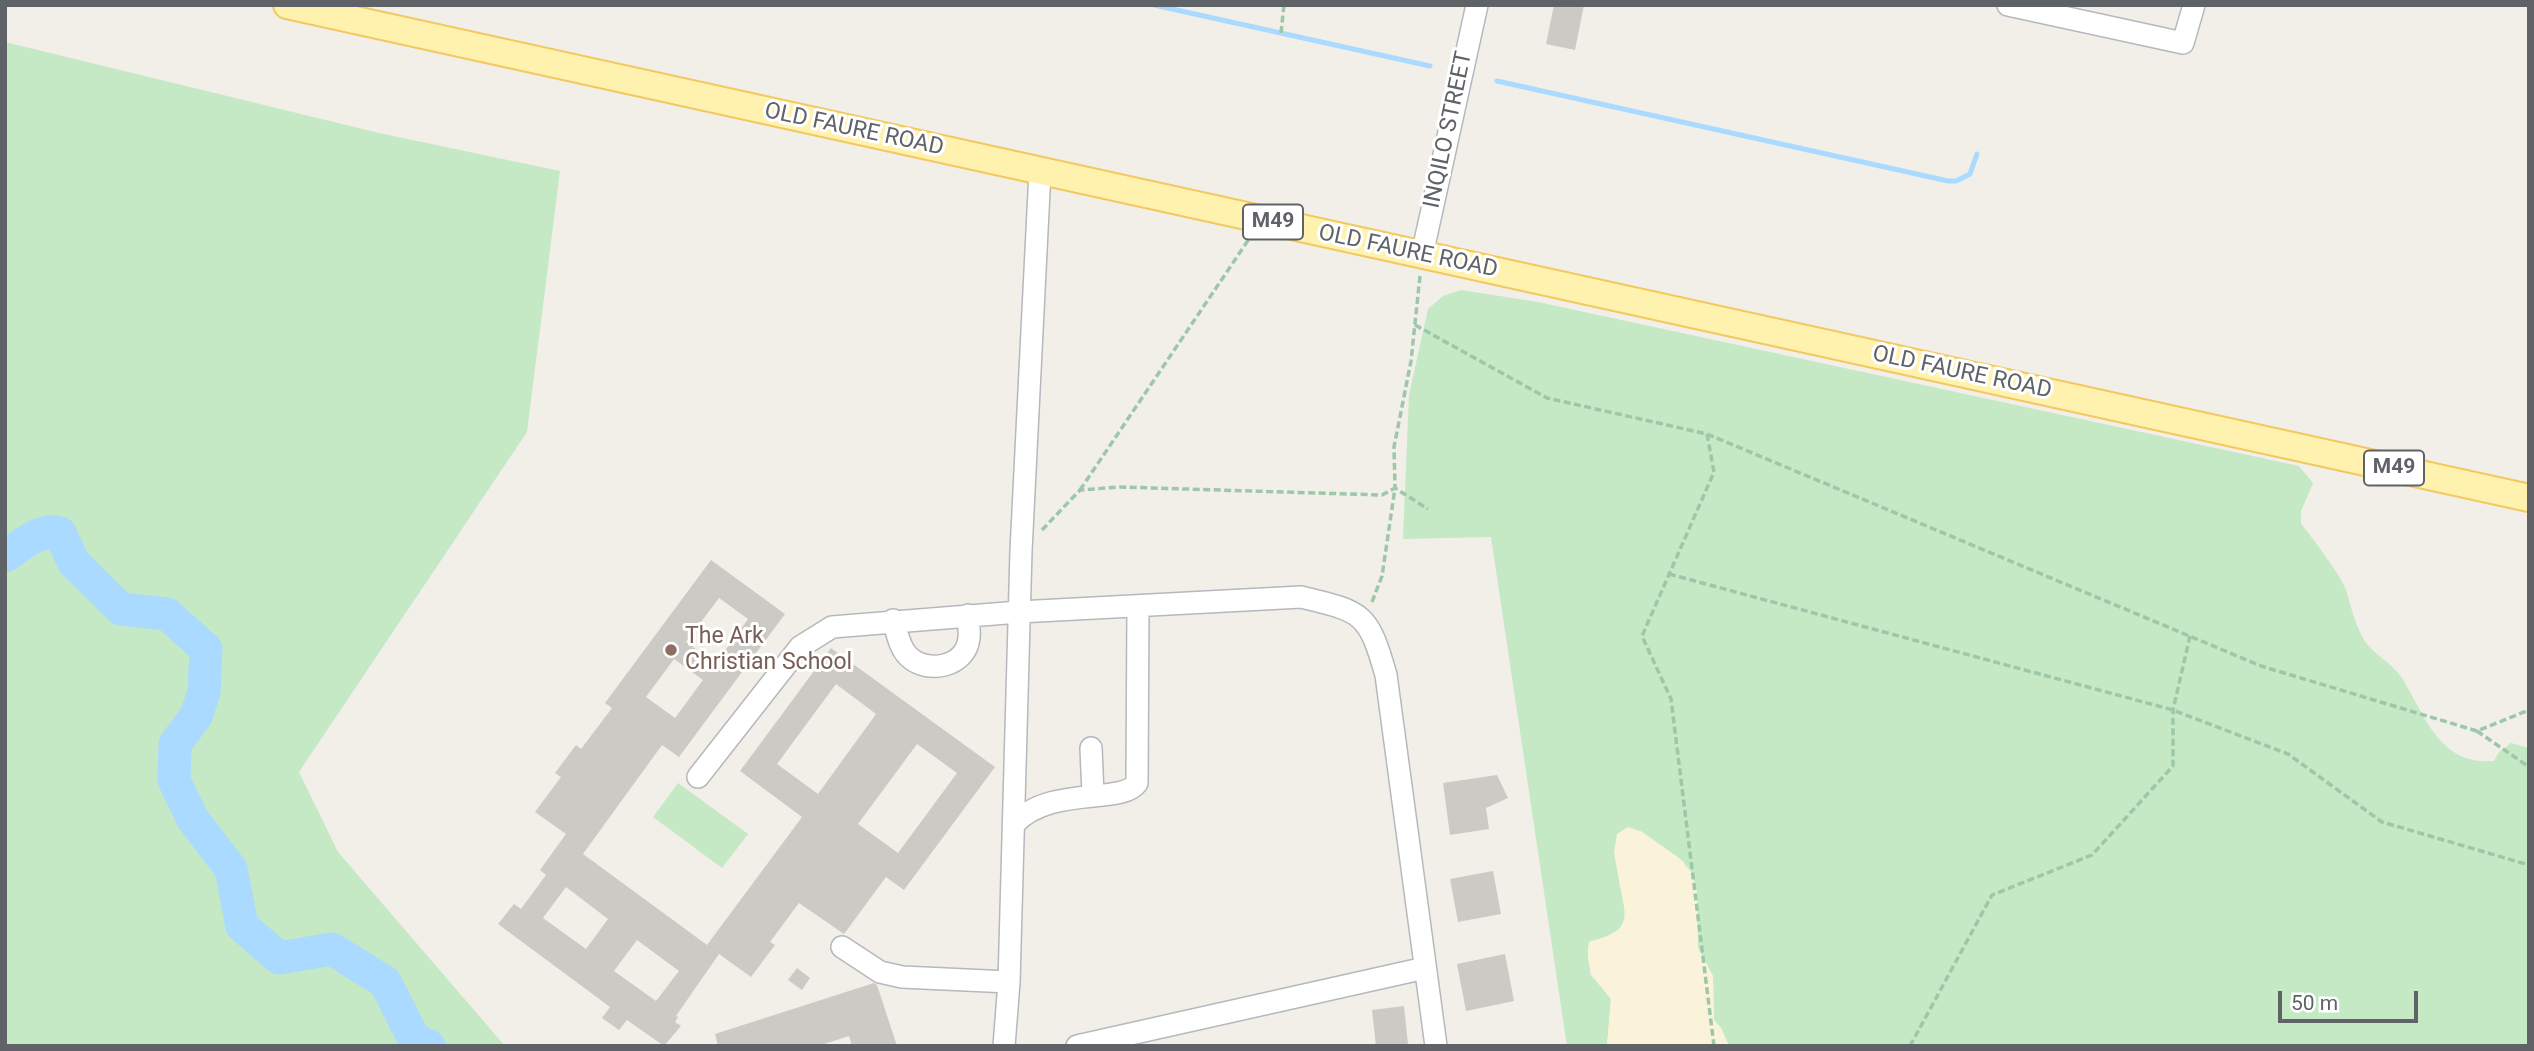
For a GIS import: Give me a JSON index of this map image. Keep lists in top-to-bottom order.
{
  "streets": {
    "main road": ["OLD FAURE ROAD", "M49"],
    "street": ["INQILO STREET"]
  },
  "crossings": [
    ["OLD FAURE ROAD", "INQILO STREET"]
  ],
  "places": ["The Ark Christian School"],
  "scale_bar": "50 m"
}
